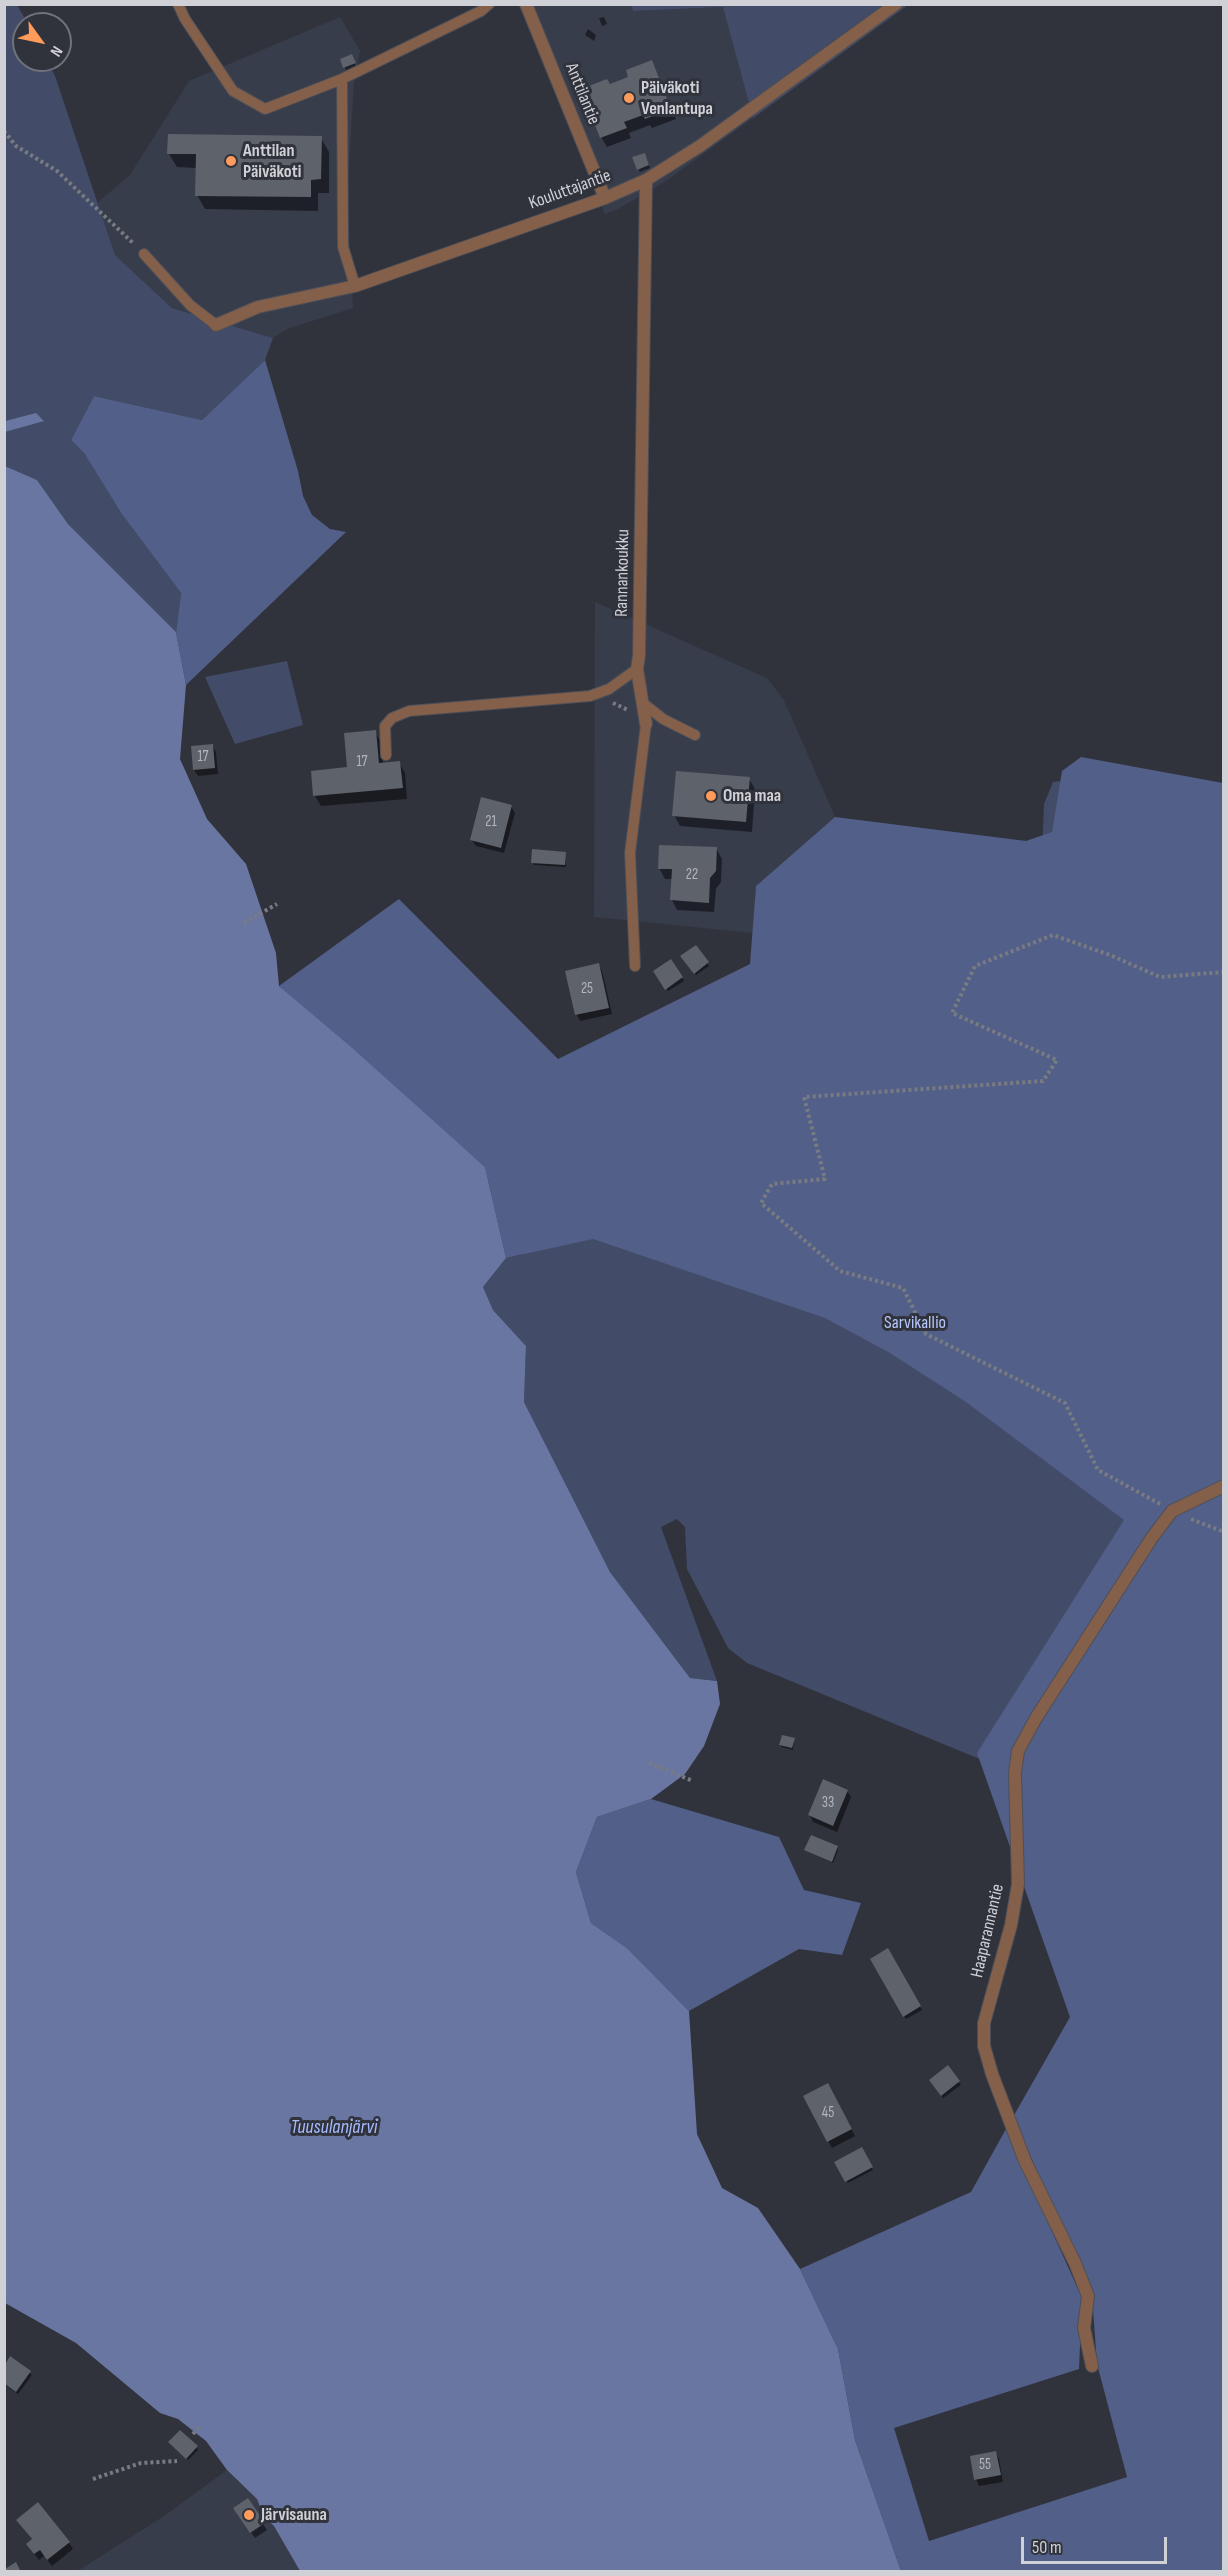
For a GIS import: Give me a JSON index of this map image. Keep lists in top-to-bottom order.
{
  "streets": {
    "street": [
      "Anttilantie",
      "Kouluttajantie",
      "Rannankoukku",
      "Haaparannantie"
    ]
  },
  "crossings": [
    ["Anttilantie", "Kouluttajantie"],
    ["Kouluttajantie", "Rannankoukku"]
  ],
  "water": ["Tuusulanjärvi"],
  "parks": ["Sarvikallio"],
  "places": [
    "Päiväkoti Venlantupa",
    "Anttilan Päiväkoti",
    "Oma maa",
    "Järvisauna"
  ],
  "house_numbers": [
    "17",
    "17",
    "21",
    "22",
    "25",
    "33",
    "45",
    "55"
  ],
  "scale_bar": "50 m",
  "north": "bottom right"
}
